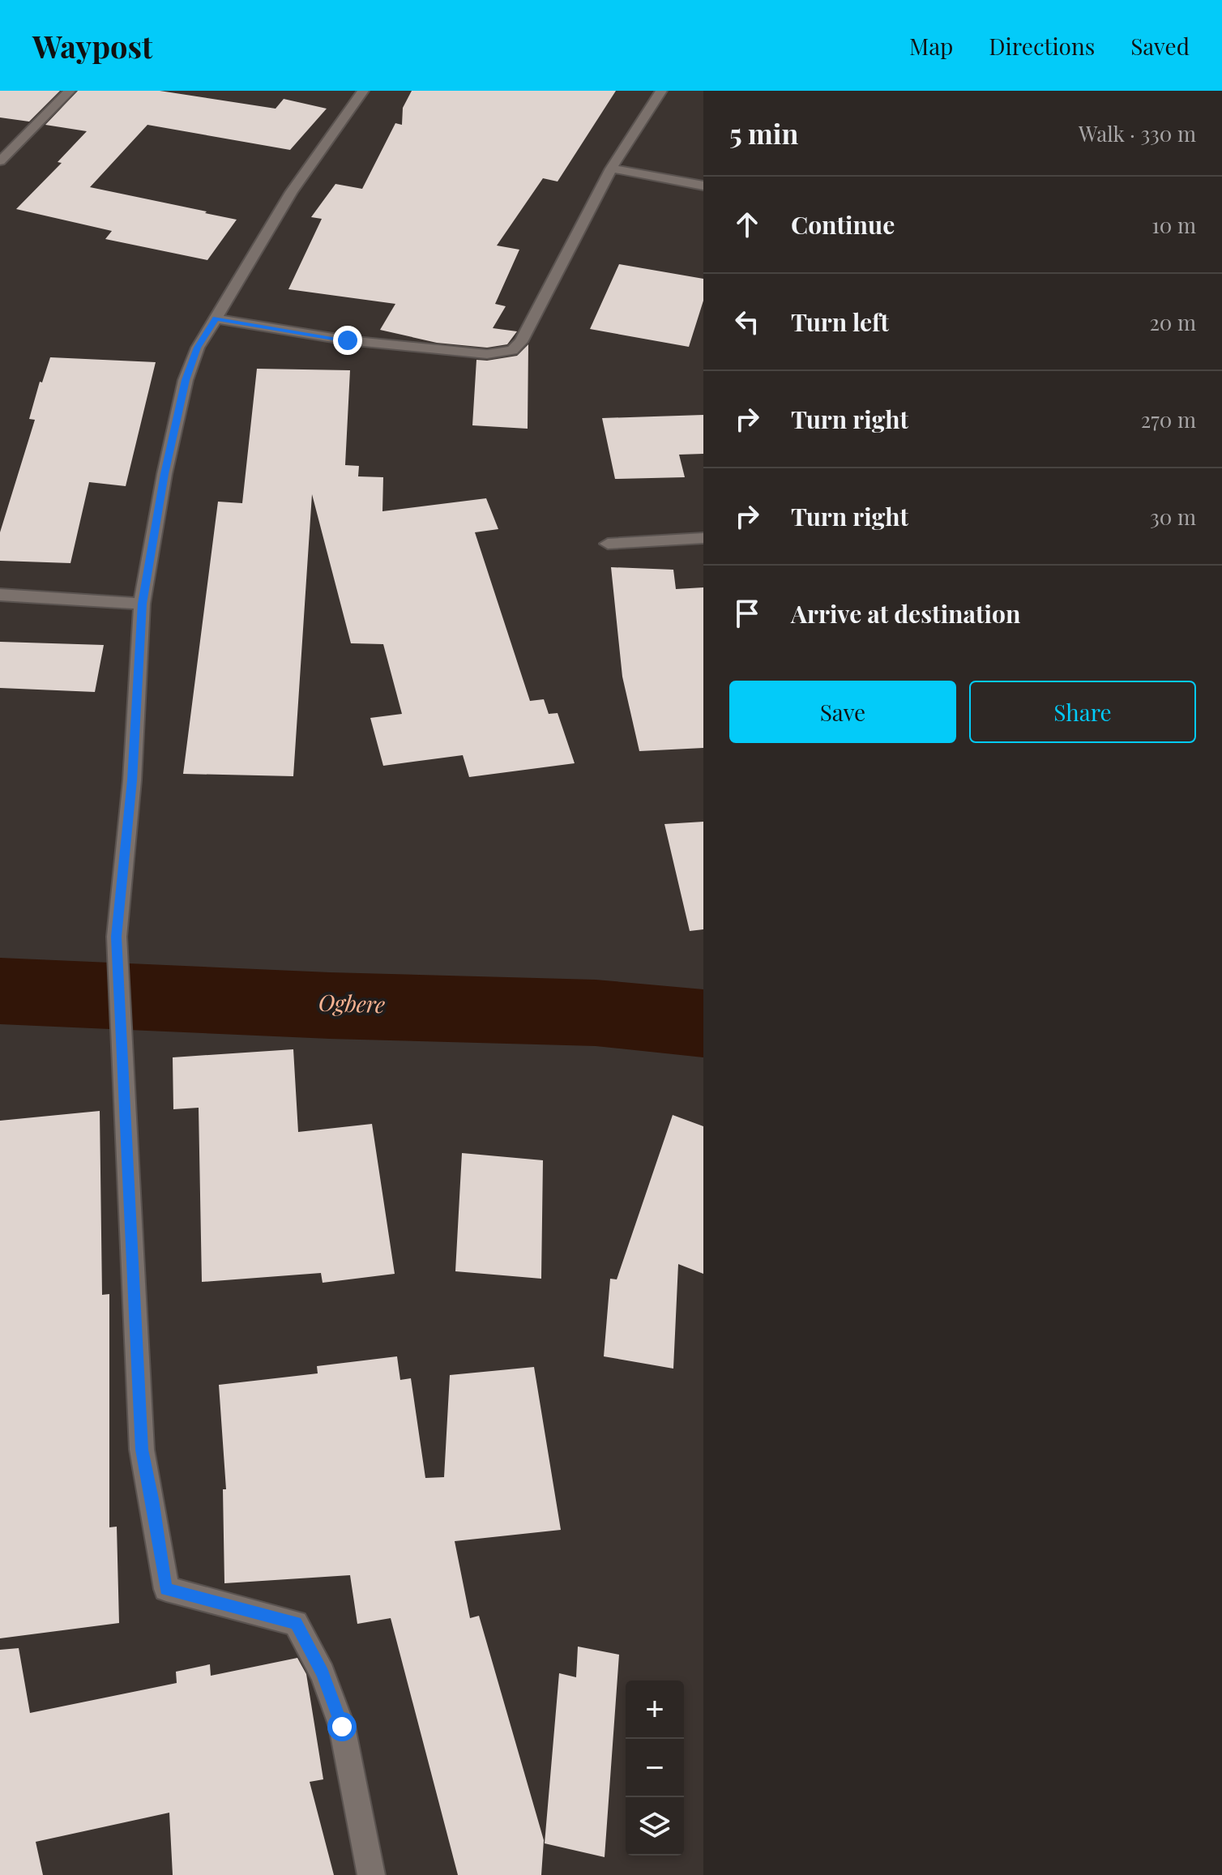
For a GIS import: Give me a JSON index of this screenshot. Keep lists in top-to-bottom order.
{
  "water": ["Ogbere"],
  "page": {
    "header": "Waypost",
    "nav": ["Map", "Directions", "Saved"],
    "heading": ["5 min", "Walk · 330 m"],
    "list": [
      ["Continue", "10 m"],
      ["Turn left", "20 m"],
      ["Turn right", "270 m"],
      ["Turn right", "30 m"],
      "Arrive at destination"
    ],
    "buttons": ["Save", "Share"],
    "map_buttons": ["+", "−"]
  }
}
